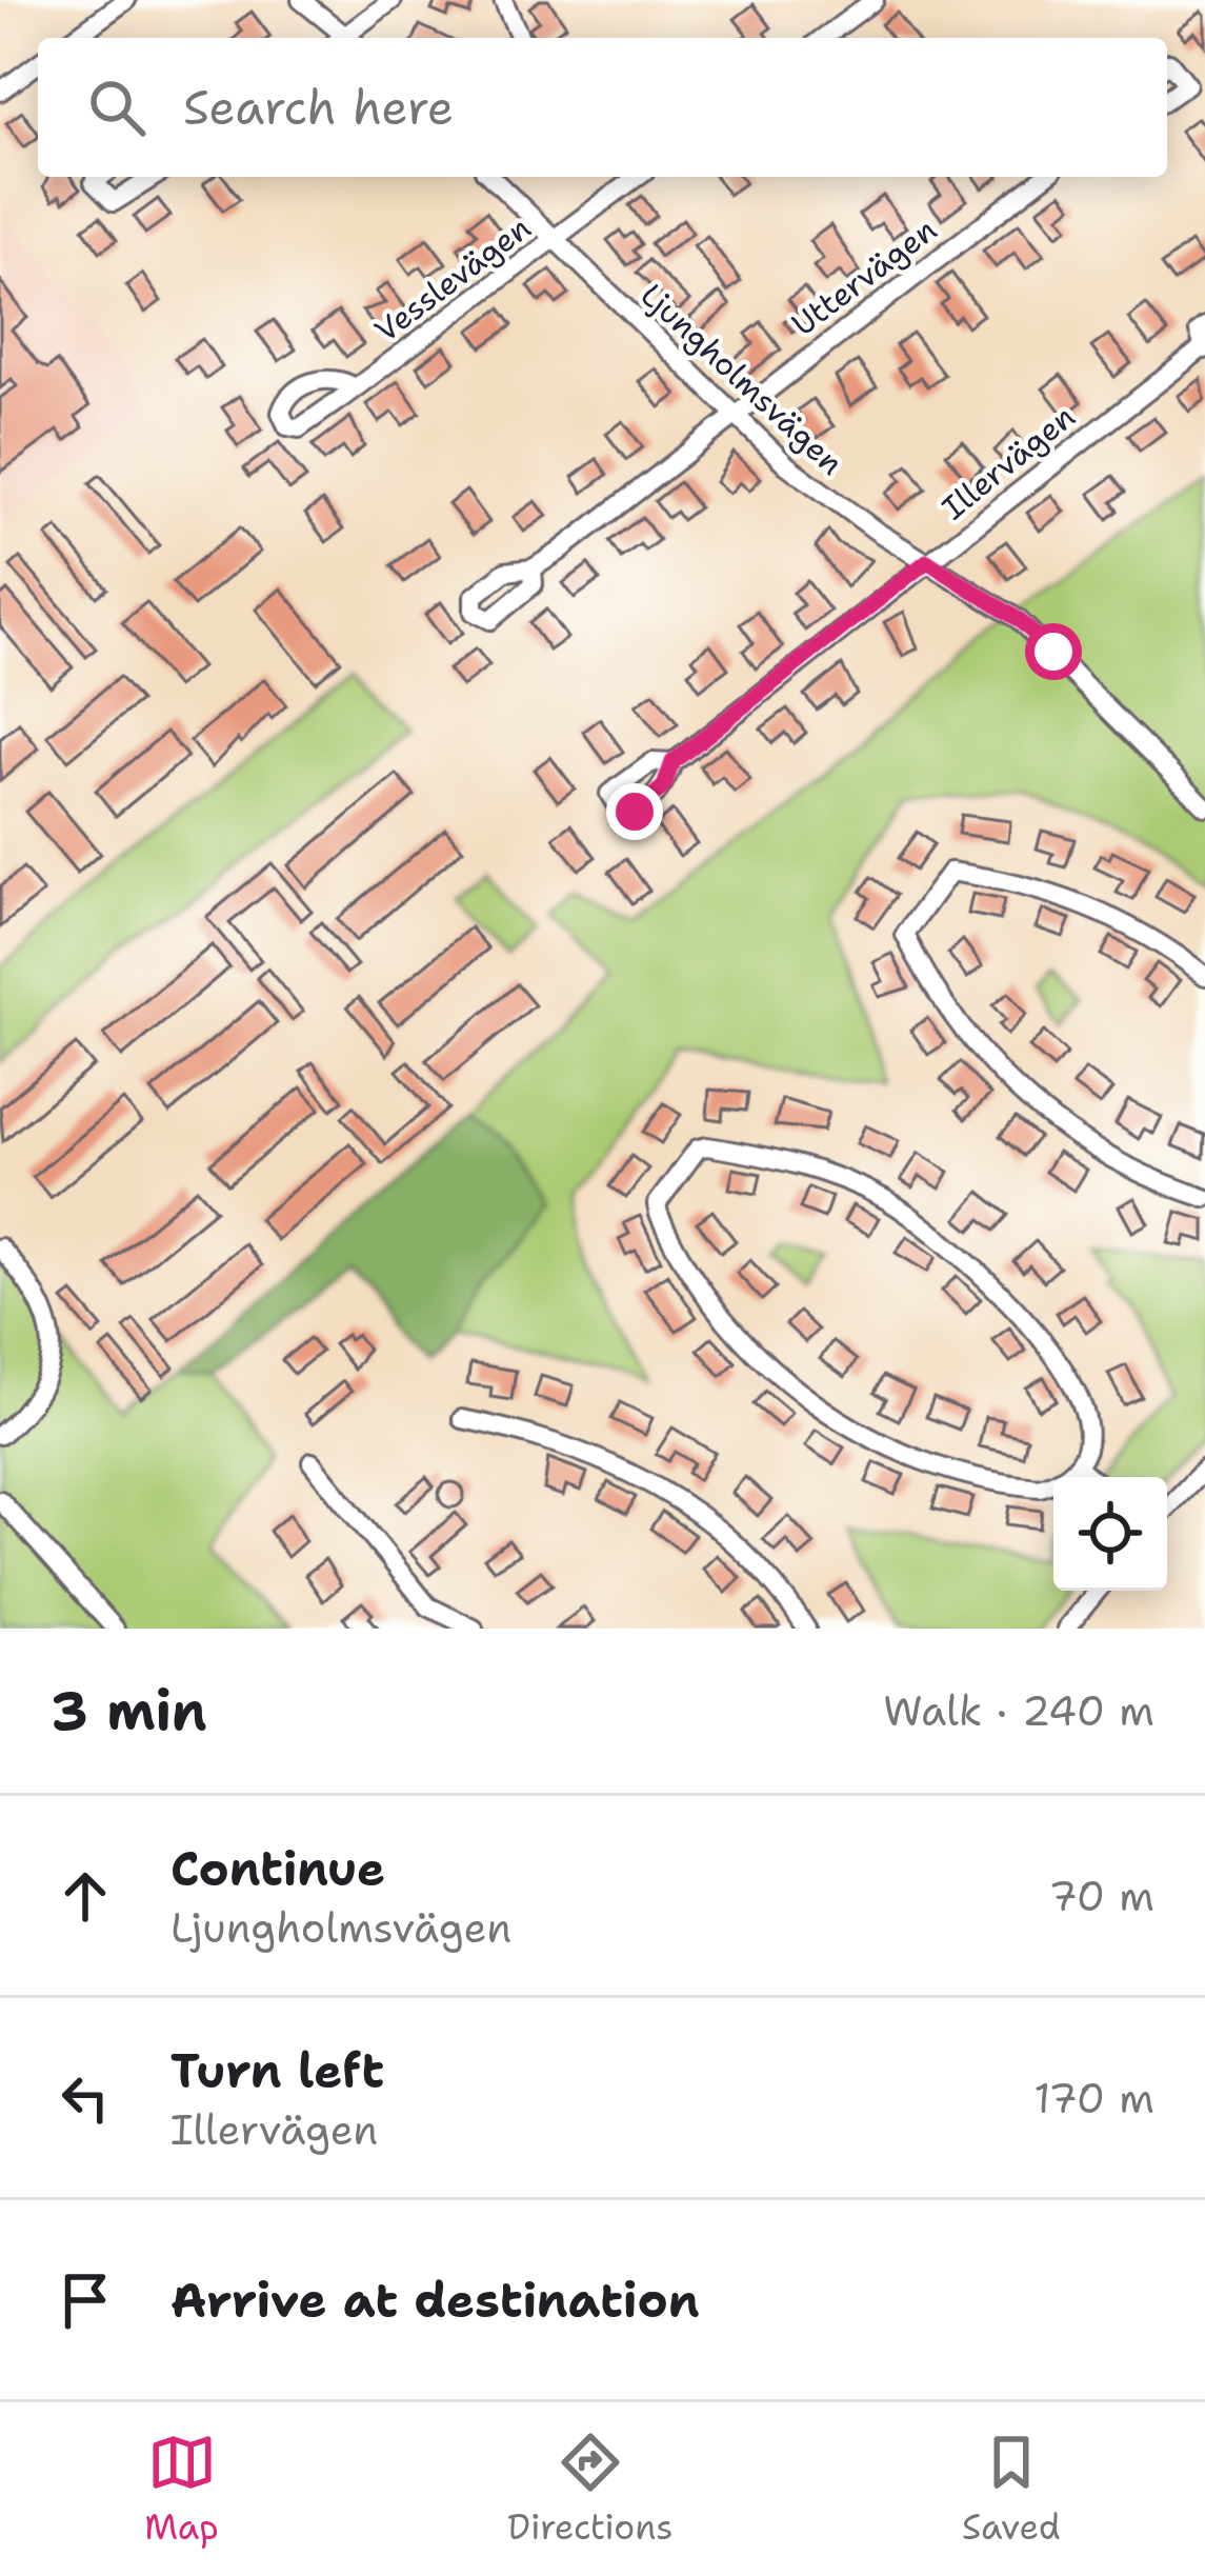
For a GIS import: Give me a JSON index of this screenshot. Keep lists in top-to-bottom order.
{
  "streets": {
    "street": [
      "Uttervägen",
      "Vesslevägen",
      "Ljungholmsvägen",
      "Illervägen"
    ]
  },
  "crossings": [
    ["Uttervägen", "Ljungholmsvägen"],
    ["Vesslevägen", "Ljungholmsvägen"],
    ["Ljungholmsvägen", "Illervägen"]
  ],
  "page": {
    "search": "Search here",
    "heading": ["3 min", "Walk · 240 m"],
    "list": [
      ["Continue", "Ljungholmsvägen", "70 m"],
      ["Turn left", "Illervägen", "170 m"],
      "Arrive at destination"
    ],
    "nav": ["Map", "Directions", "Saved"]
  }
}
